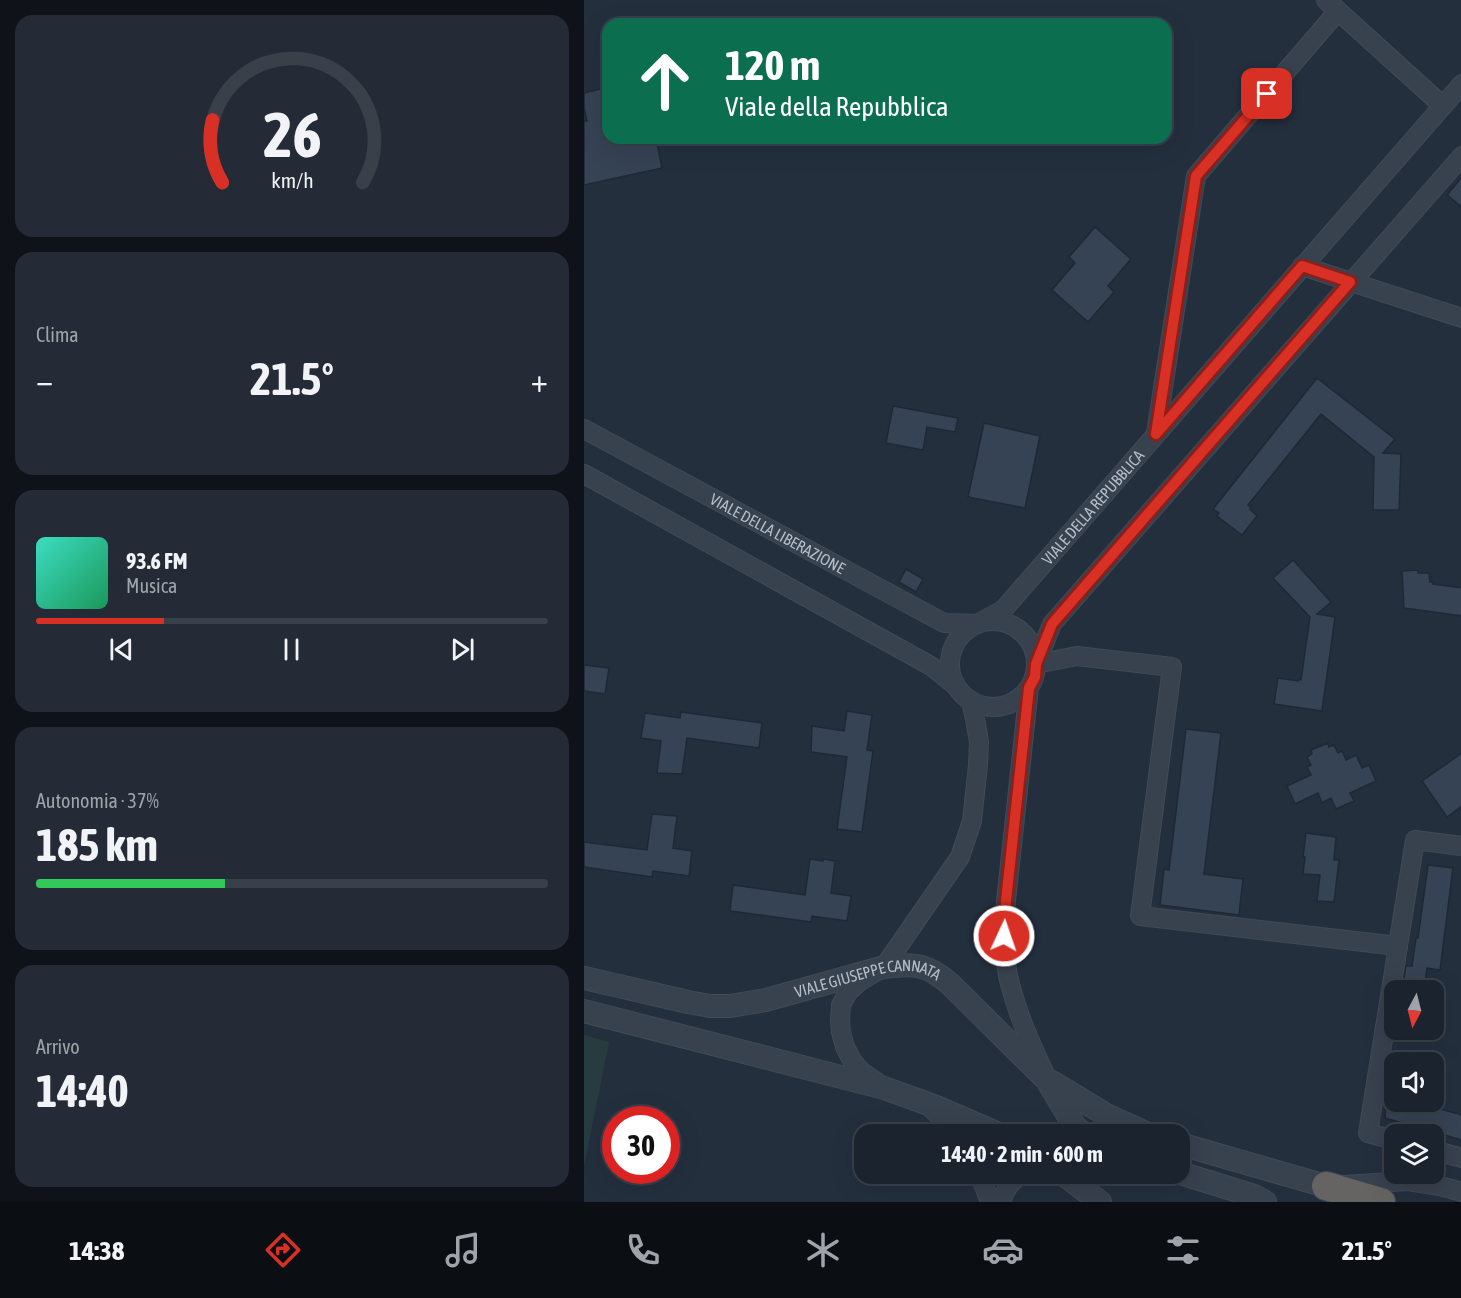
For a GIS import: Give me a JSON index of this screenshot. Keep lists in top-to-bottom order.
{
  "streets": {
    "street": ["VIALE DELLA REPUBBLICA", "VIALE DELLA LIBERAZIONE", "VIALE GIUSEPPE CANNATA"]
  },
  "crossings": [
    ["VIALE DELLA REPUBBLICA", "VIALE DELLA LIBERAZIONE"]
  ],
  "north": "bottom",
  "page": {
    "turn": ["120 m", "Viale della Repubblica"],
    "tile": [
      "Clima",
      ["Autonomia · 37%", "185 km"],
      ["Arrivo", "14:40"]
    ],
    "heat": ["−", "21.5°", "+"],
    "song": ["93.6 FM", "Musica"],
    "limit": "30",
    "trip": "14:40 · 2 min · 600 m",
    "tabs": ["14:38", "21.5°"],
    "gauge": ["26", "km/h"]
  }
}
